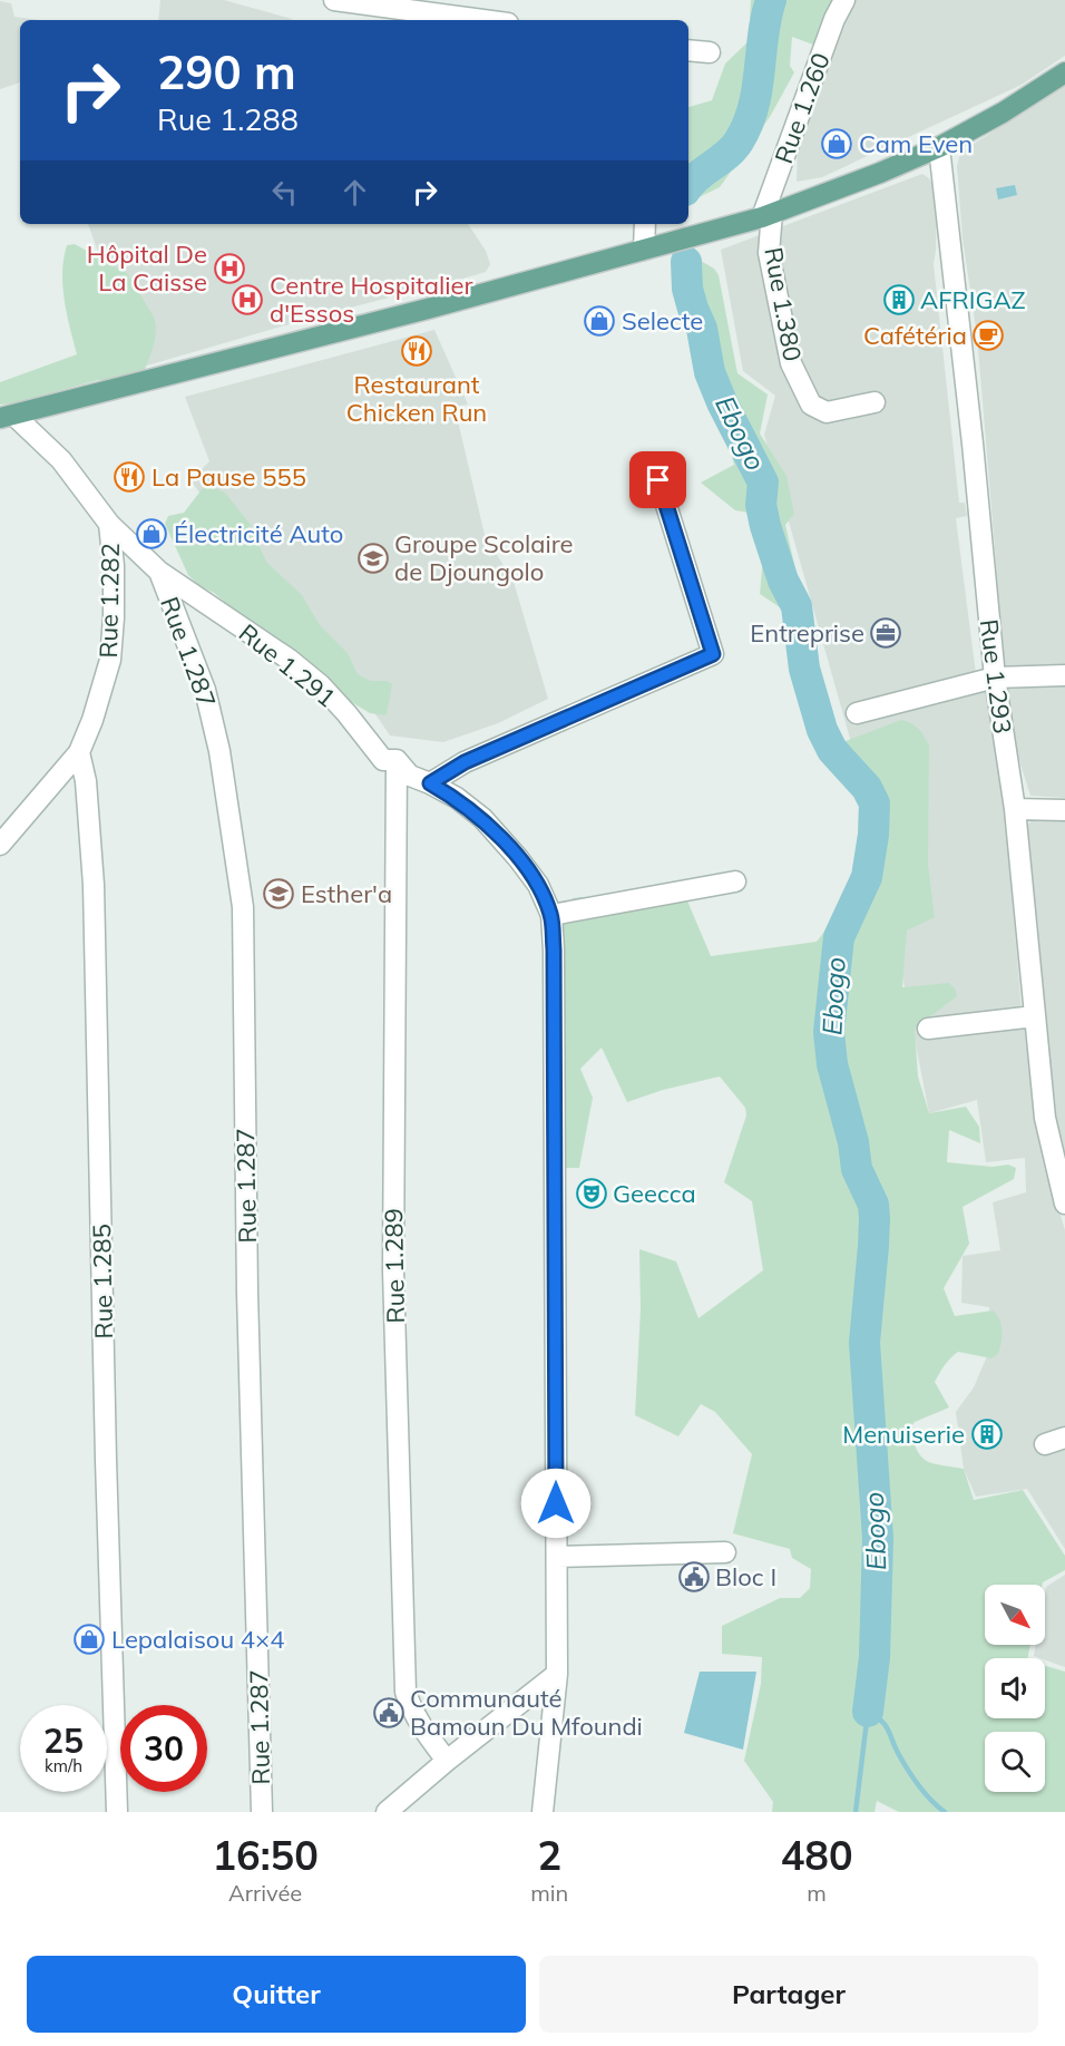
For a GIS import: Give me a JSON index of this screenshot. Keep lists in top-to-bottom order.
{
  "streets": {
    "street": [
      "Rue 1.260",
      "Rue 1.380",
      "Rue 1.282",
      "Rue 1.287",
      "Rue 1.291",
      "Rue 1.293",
      "Rue 1.289",
      "Rue 1.285"
    ]
  },
  "crossings": [
    ["Rue 1.260", "Rue 1.380"],
    ["Rue 1.282", "Rue 1.291"],
    ["Rue 1.282", "Rue 1.285"],
    ["Rue 1.287", "Rue 1.291"],
    ["Rue 1.291", "Rue 1.289"]
  ],
  "water": ["Ebogo"],
  "places": {
    "shop": [
      "Cam Even",
      "Selecte",
      "Électricité Auto",
      "Lepalaisou 4×4"
    ],
    "hospital": ["Hôpital De La Caisse", "Centre Hospitalier d'Essos"],
    "building": ["AFRIGAZ", "Menuiserie"],
    "cafe": ["Cafétéria"],
    "restaurant": ["Restaurant Chicken Run", "La Pause 555"],
    "school or university": ["Groupe Scolaire de Djoungolo", "Esther'a"],
    "office": ["Entreprise"],
    "theatre": ["Geecca"],
    "public building": ["Bloc I", "Communauté Bamoun Du Mfoundi"]
  },
  "north": "bottom right",
  "page": {
    "turn": ["290 m", "Rue 1.288"],
    "speed": "25 km/h",
    "limit": "30",
    "eta": [
      "16:50",
      "Arrivée",
      "2",
      "min",
      "480",
      "m"
    ],
    "buttons": ["Quitter", "Partager"]
  }
}
